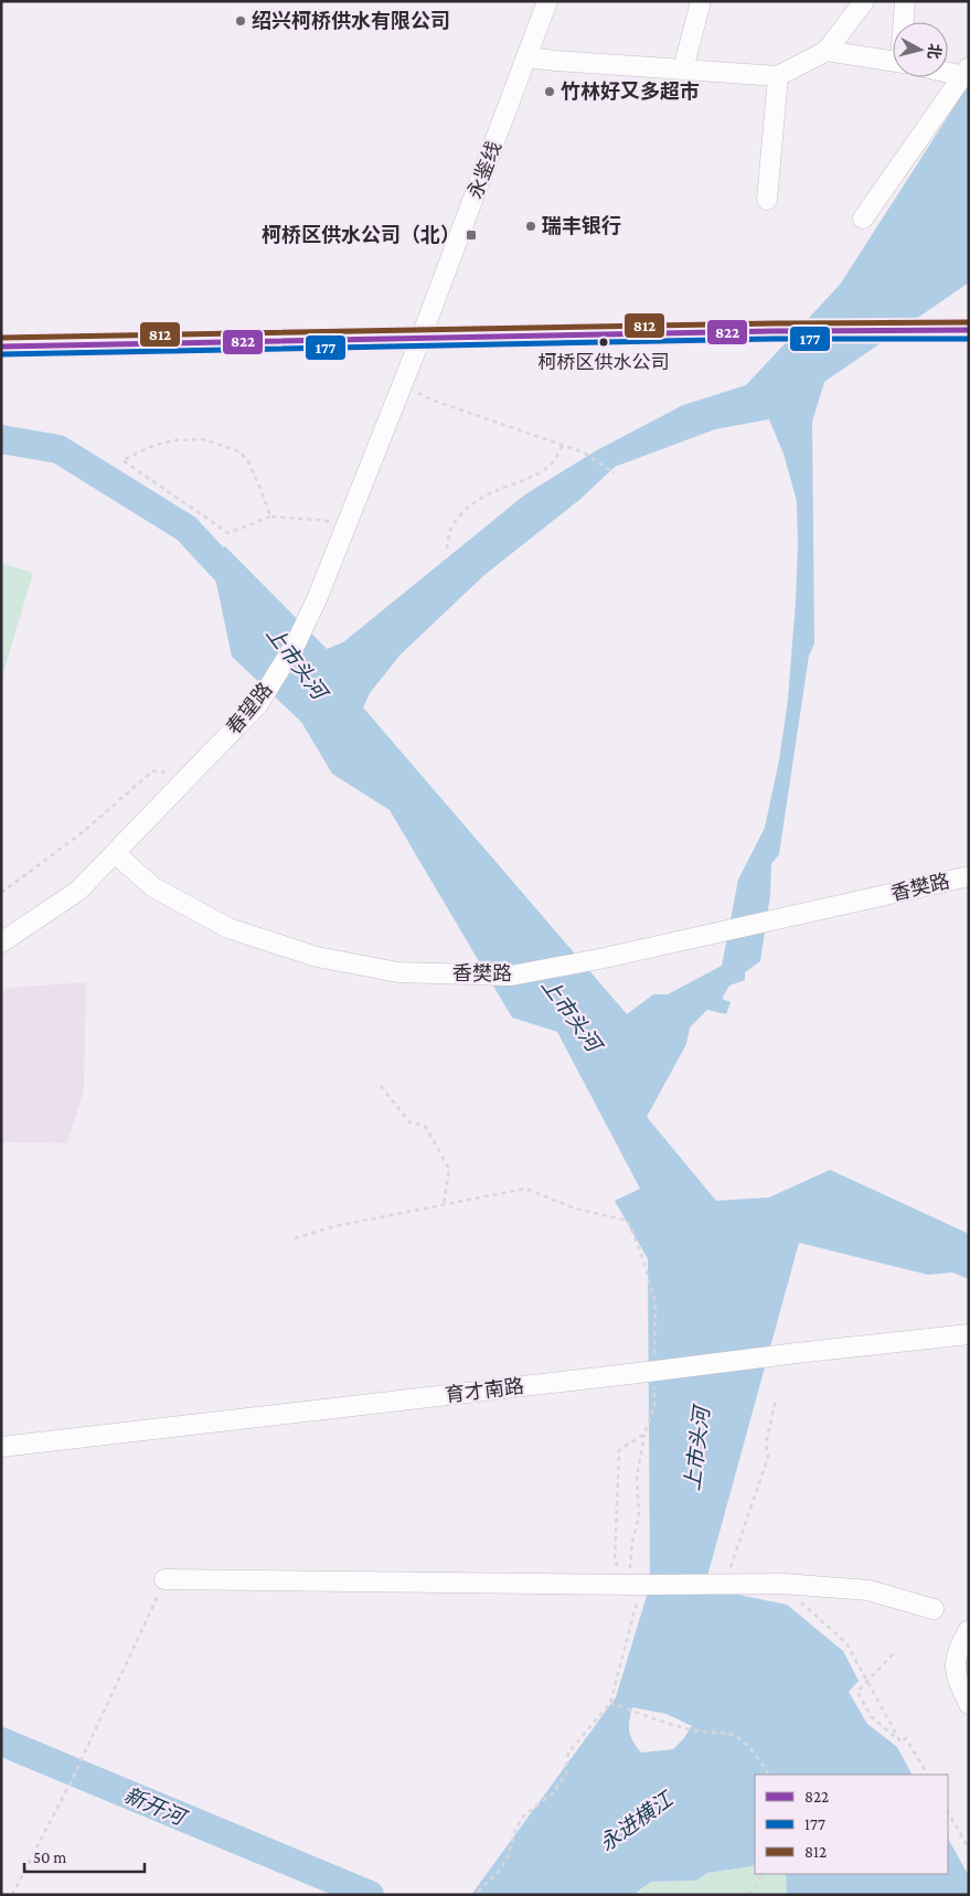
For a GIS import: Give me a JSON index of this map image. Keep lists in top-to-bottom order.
{
  "streets": {
    "street": [
      "永鉴线",
      "春望路",
      "香樊路",
      "育才南路"
    ]
  },
  "crossings": [
    ["永鉴线", "春望路"],
    ["春望路", "香樊路"]
  ],
  "water": ["上市头河", "新开河", "永进横江"],
  "places": {
    "other": [
      "绍兴柯桥供水有限公司",
      "竹林好又多超市",
      "瑞丰银行",
      "柯桥区供水公司"
    ],
    "transit": ["柯桥区供水公司（北）"]
  },
  "lines": ["transit line 812", "transit line 822", "transit line 177"],
  "legend": ["822", "177", "812"],
  "scale_bar": "50 m",
  "north": "right"
}
